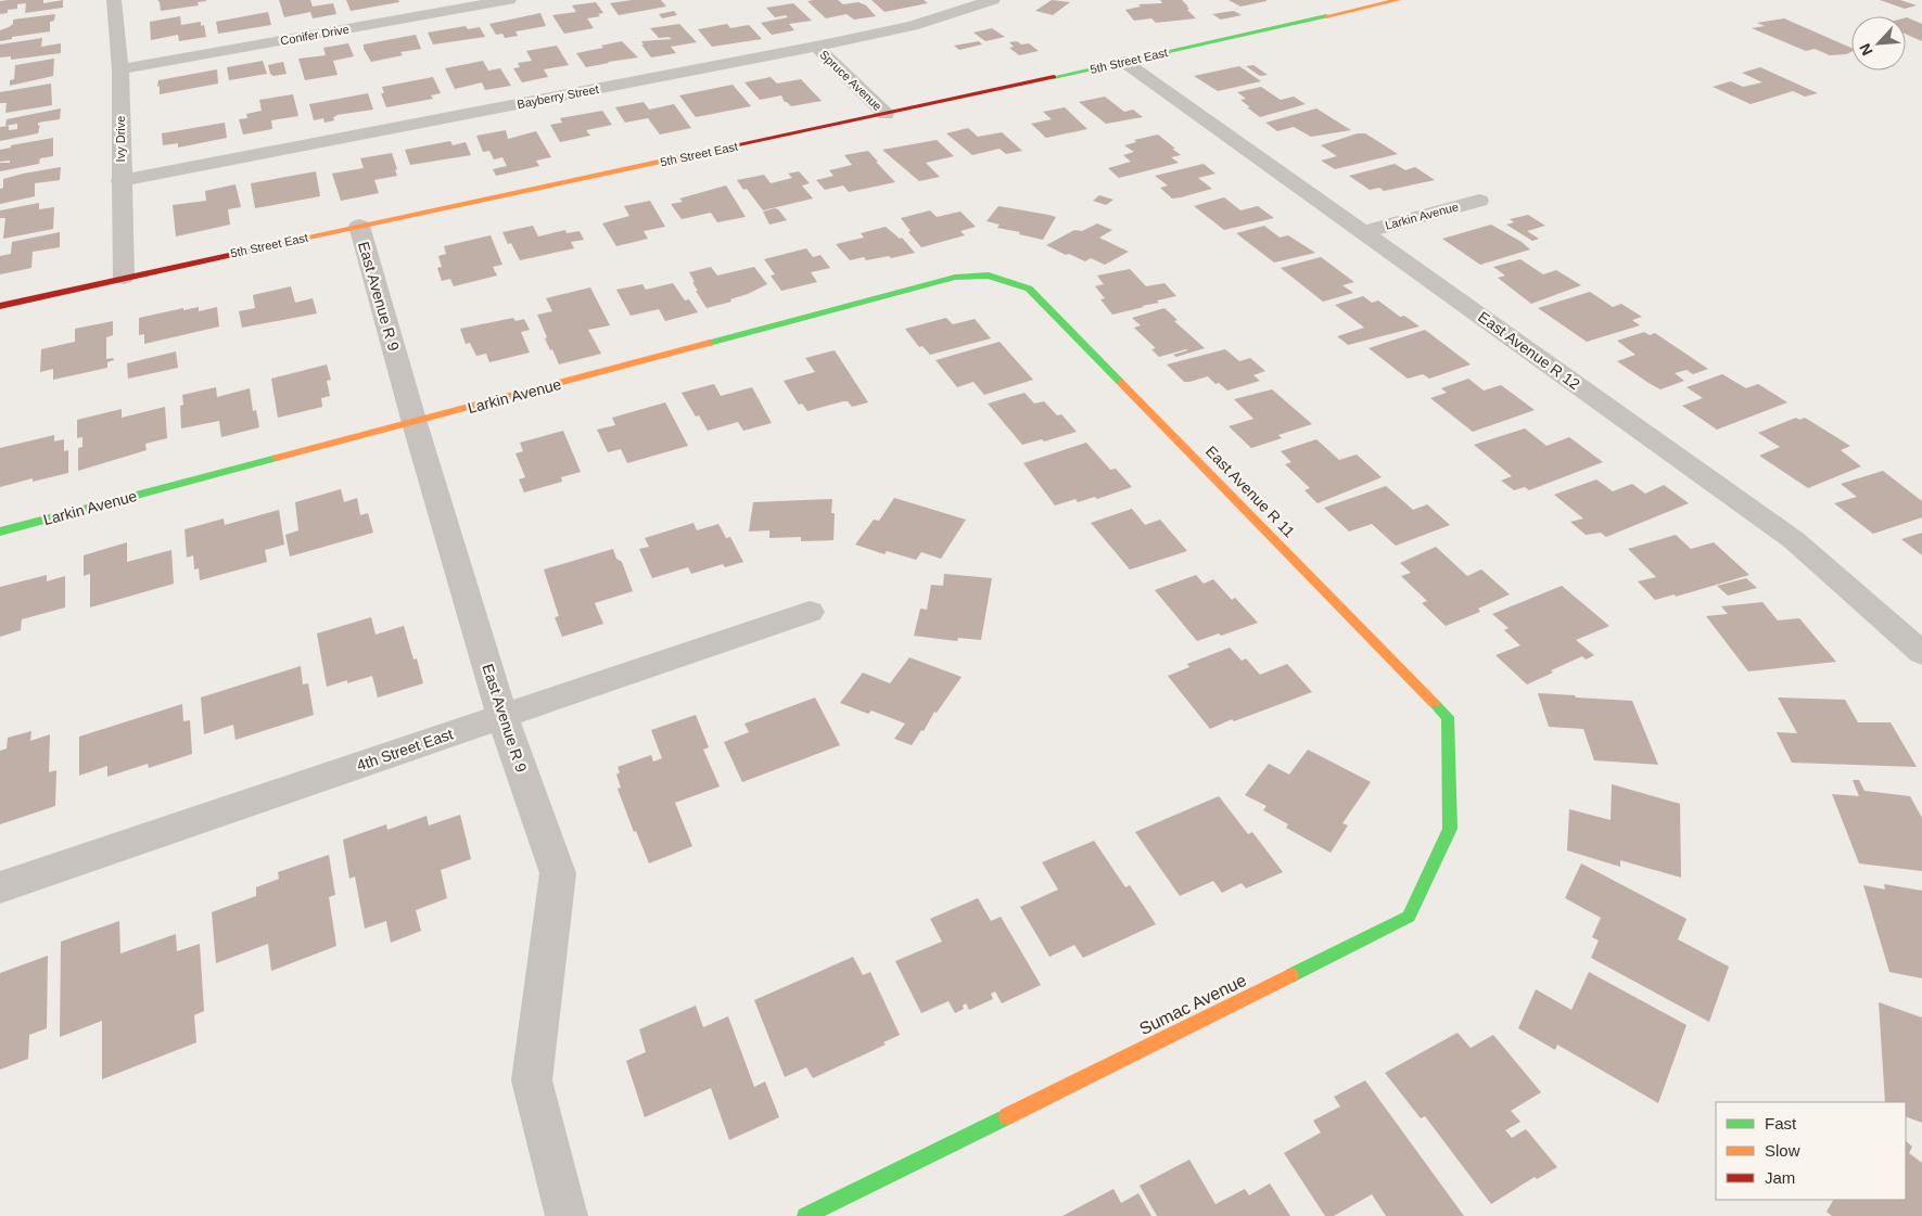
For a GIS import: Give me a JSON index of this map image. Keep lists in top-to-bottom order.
{
  "streets": {
    "street": [
      "Conifer Drive",
      "5th Street East",
      "Spruce Avenue",
      "Bayberry Street",
      "Ivy Drive",
      "Larkin Avenue",
      "East Avenue R 9",
      "East Avenue R 12",
      "East Avenue R 11",
      "4th Street East",
      "Sumac Avenue"
    ]
  },
  "crossings": [
    ["Conifer Drive", "Ivy Drive"],
    ["5th Street East", "Spruce Avenue"],
    ["5th Street East", "Ivy Drive"],
    ["5th Street East", "East Avenue R 9"],
    ["5th Street East", "East Avenue R 12"],
    ["Spruce Avenue", "Bayberry Street"],
    ["Bayberry Street", "Ivy Drive"],
    ["Larkin Avenue", "East Avenue R 9"],
    ["Larkin Avenue", "East Avenue R 12"],
    ["Larkin Avenue", "East Avenue R 11"],
    ["East Avenue R 9", "4th Street East"],
    ["East Avenue R 11", "Sumac Avenue"]
  ],
  "legend": ["Fast", "Slow", "Jam"],
  "north": "bottom left"
}
